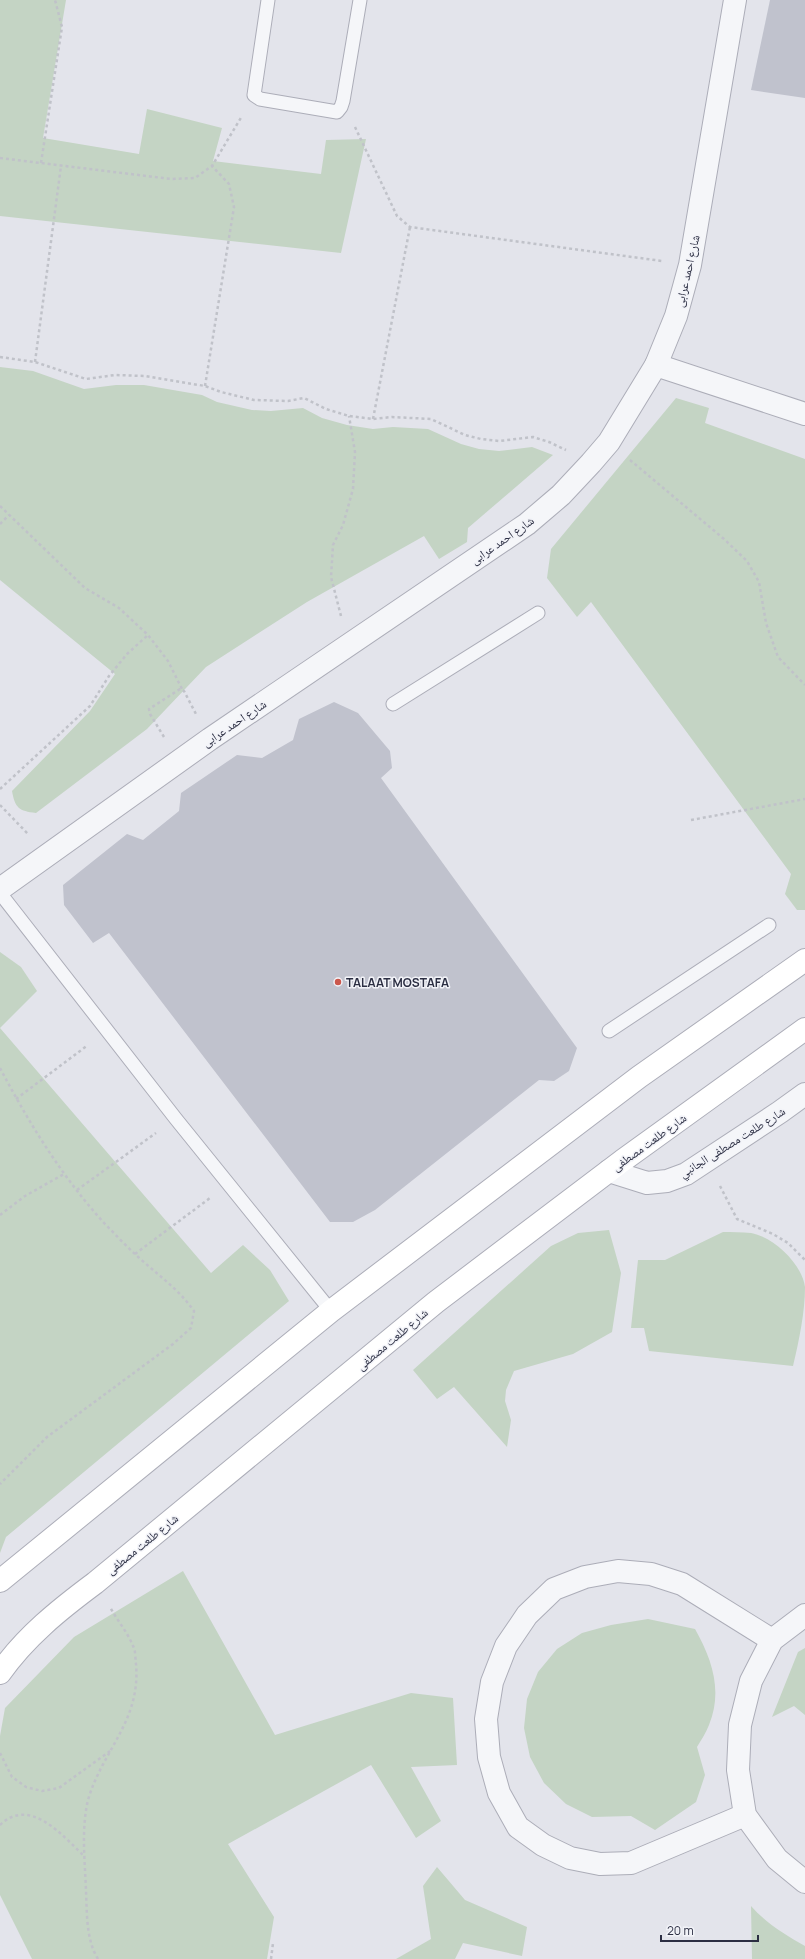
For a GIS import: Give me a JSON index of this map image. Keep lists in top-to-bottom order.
{
  "streets": {
    "street": ["شارع احمد عرابى", "شارع طلعت مصطفى", "شارع طلعت مصطفى الجانبي"]
  },
  "crossings": [
    ["شارع طلعت مصطفى", "شارع طلعت مصطفى الجانبي"]
  ],
  "places": ["TALAAT MOSTAFA"],
  "scale_bar": "20 m"
}
